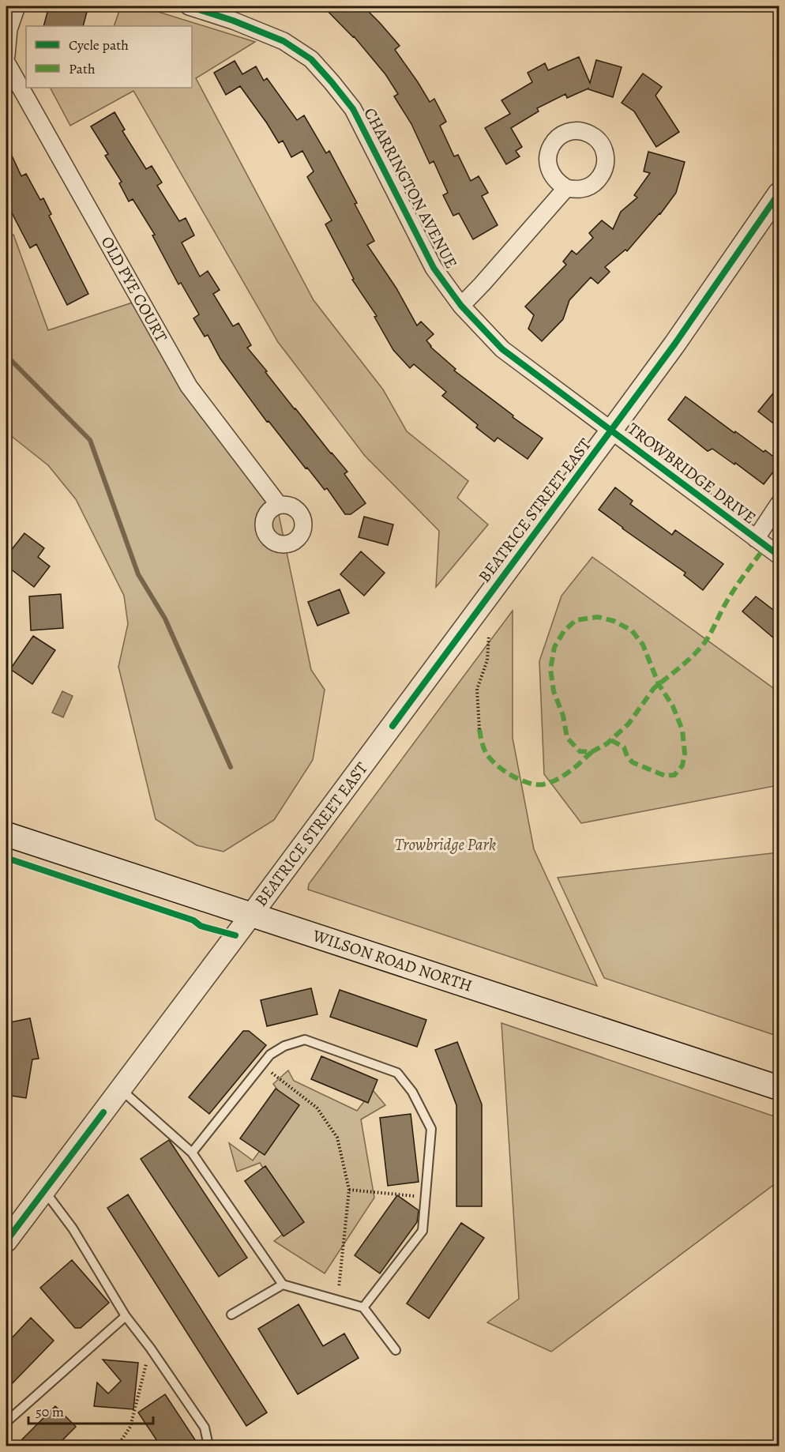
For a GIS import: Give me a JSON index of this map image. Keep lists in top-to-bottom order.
{
  "streets": {
    "main road": ["WILSON ROAD NORTH"],
    "street": [
      "CHARRINGTON AVENUE",
      "OLD PYE COURT",
      "TROWBRIDGE DRIVE",
      "BEATRICE STREET EAST"
    ]
  },
  "crossings": [
    ["CHARRINGTON AVENUE", "TROWBRIDGE DRIVE"],
    ["CHARRINGTON AVENUE", "BEATRICE STREET EAST"],
    ["TROWBRIDGE DRIVE", "BEATRICE STREET EAST"],
    ["BEATRICE STREET EAST", "WILSON ROAD NORTH"]
  ],
  "parks": ["Trowbridge Park"],
  "legend": ["Cycle path", "Path"],
  "scale_bar": "50 m"
}
